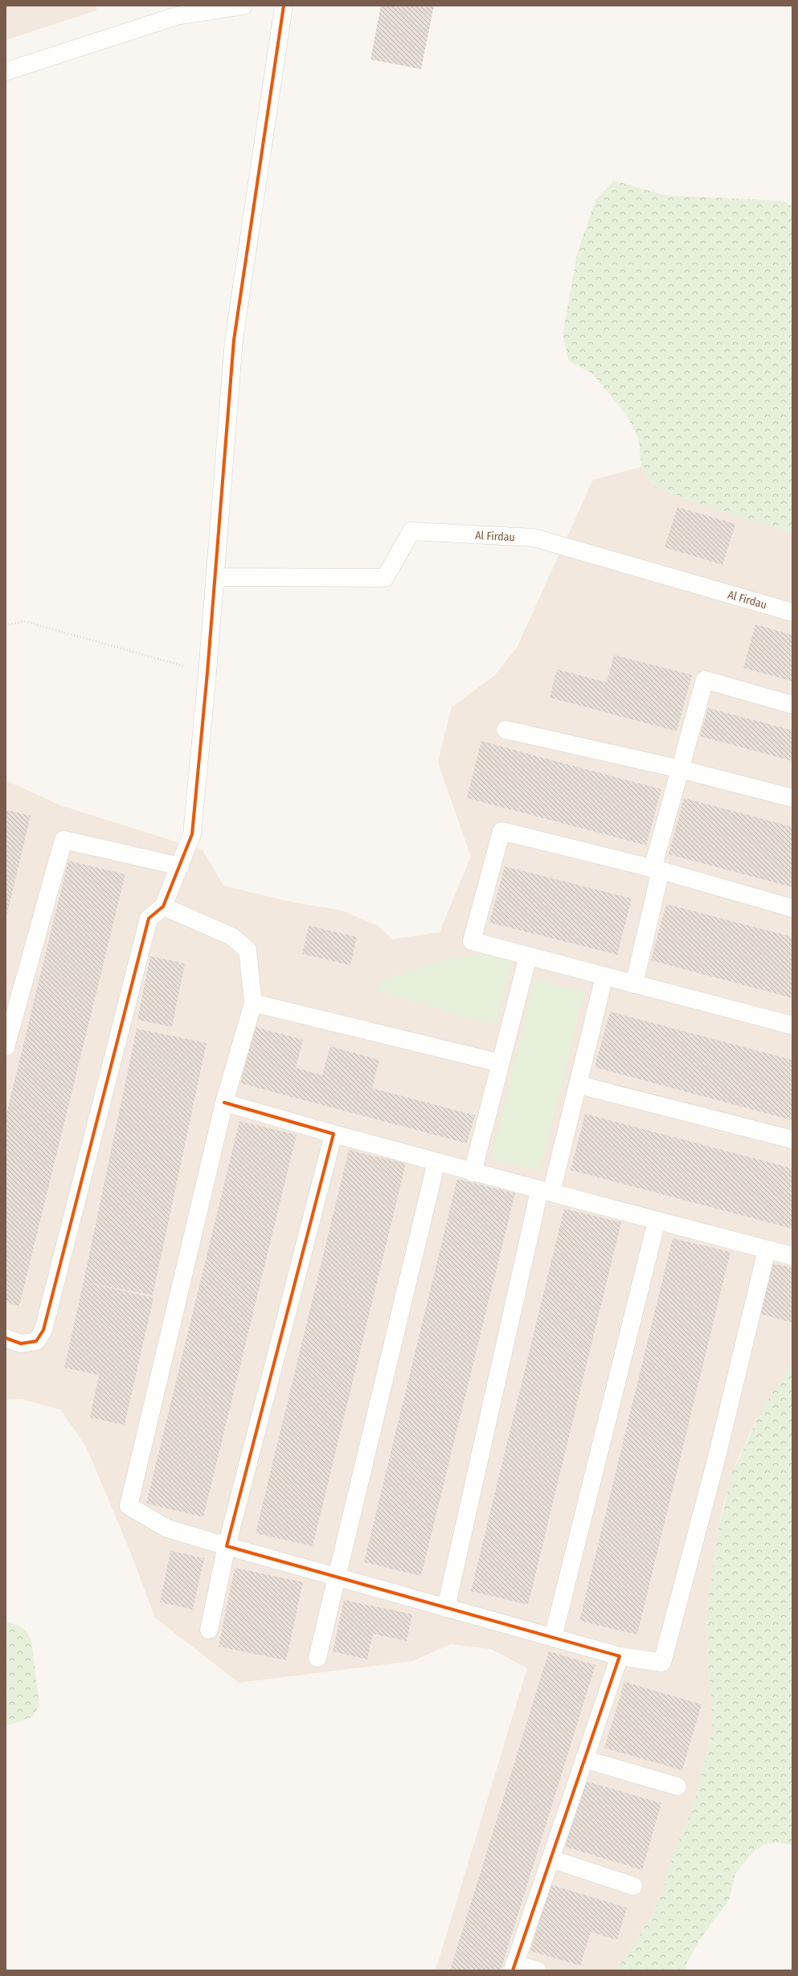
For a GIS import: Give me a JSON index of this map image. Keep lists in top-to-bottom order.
{
  "streets": {
    "street": ["Al Firdau"]
  }
}
